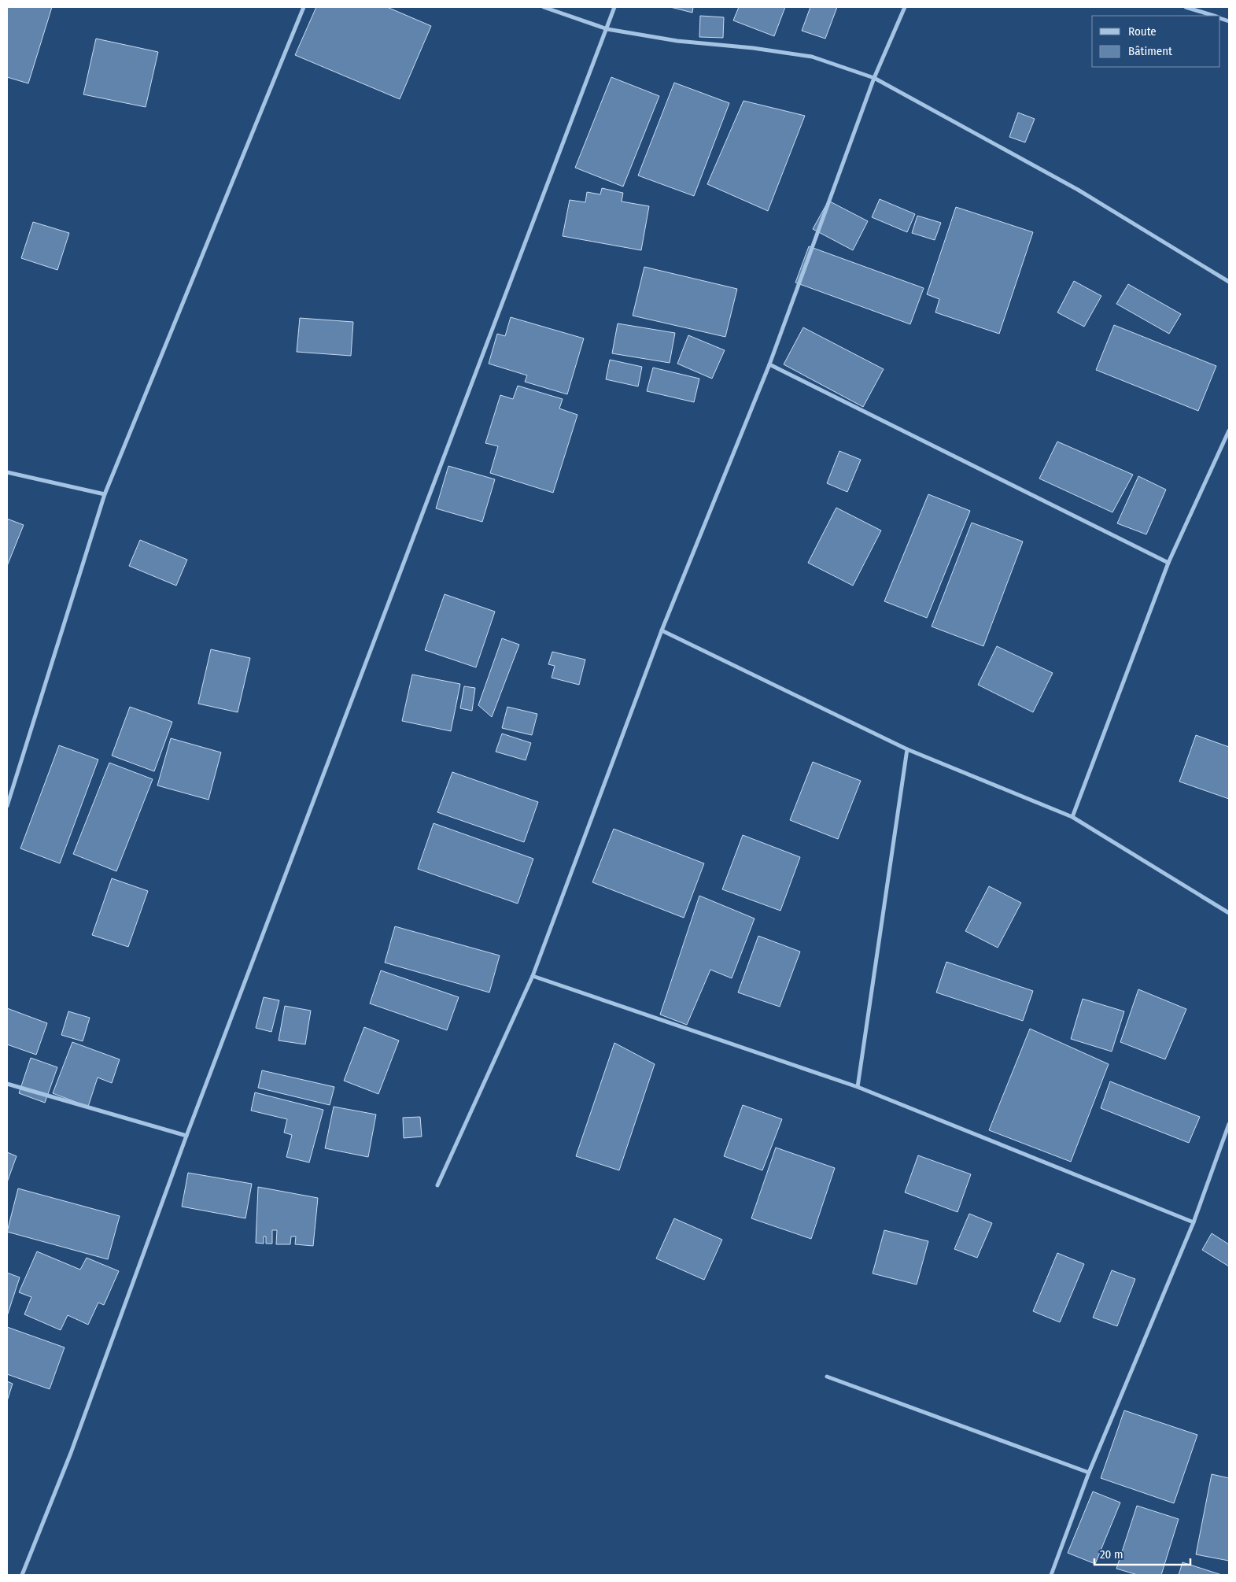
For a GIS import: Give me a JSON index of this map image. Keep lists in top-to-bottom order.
{
  "legend": ["Route", "Bâtiment"],
  "scale_bar": "20 m"
}
